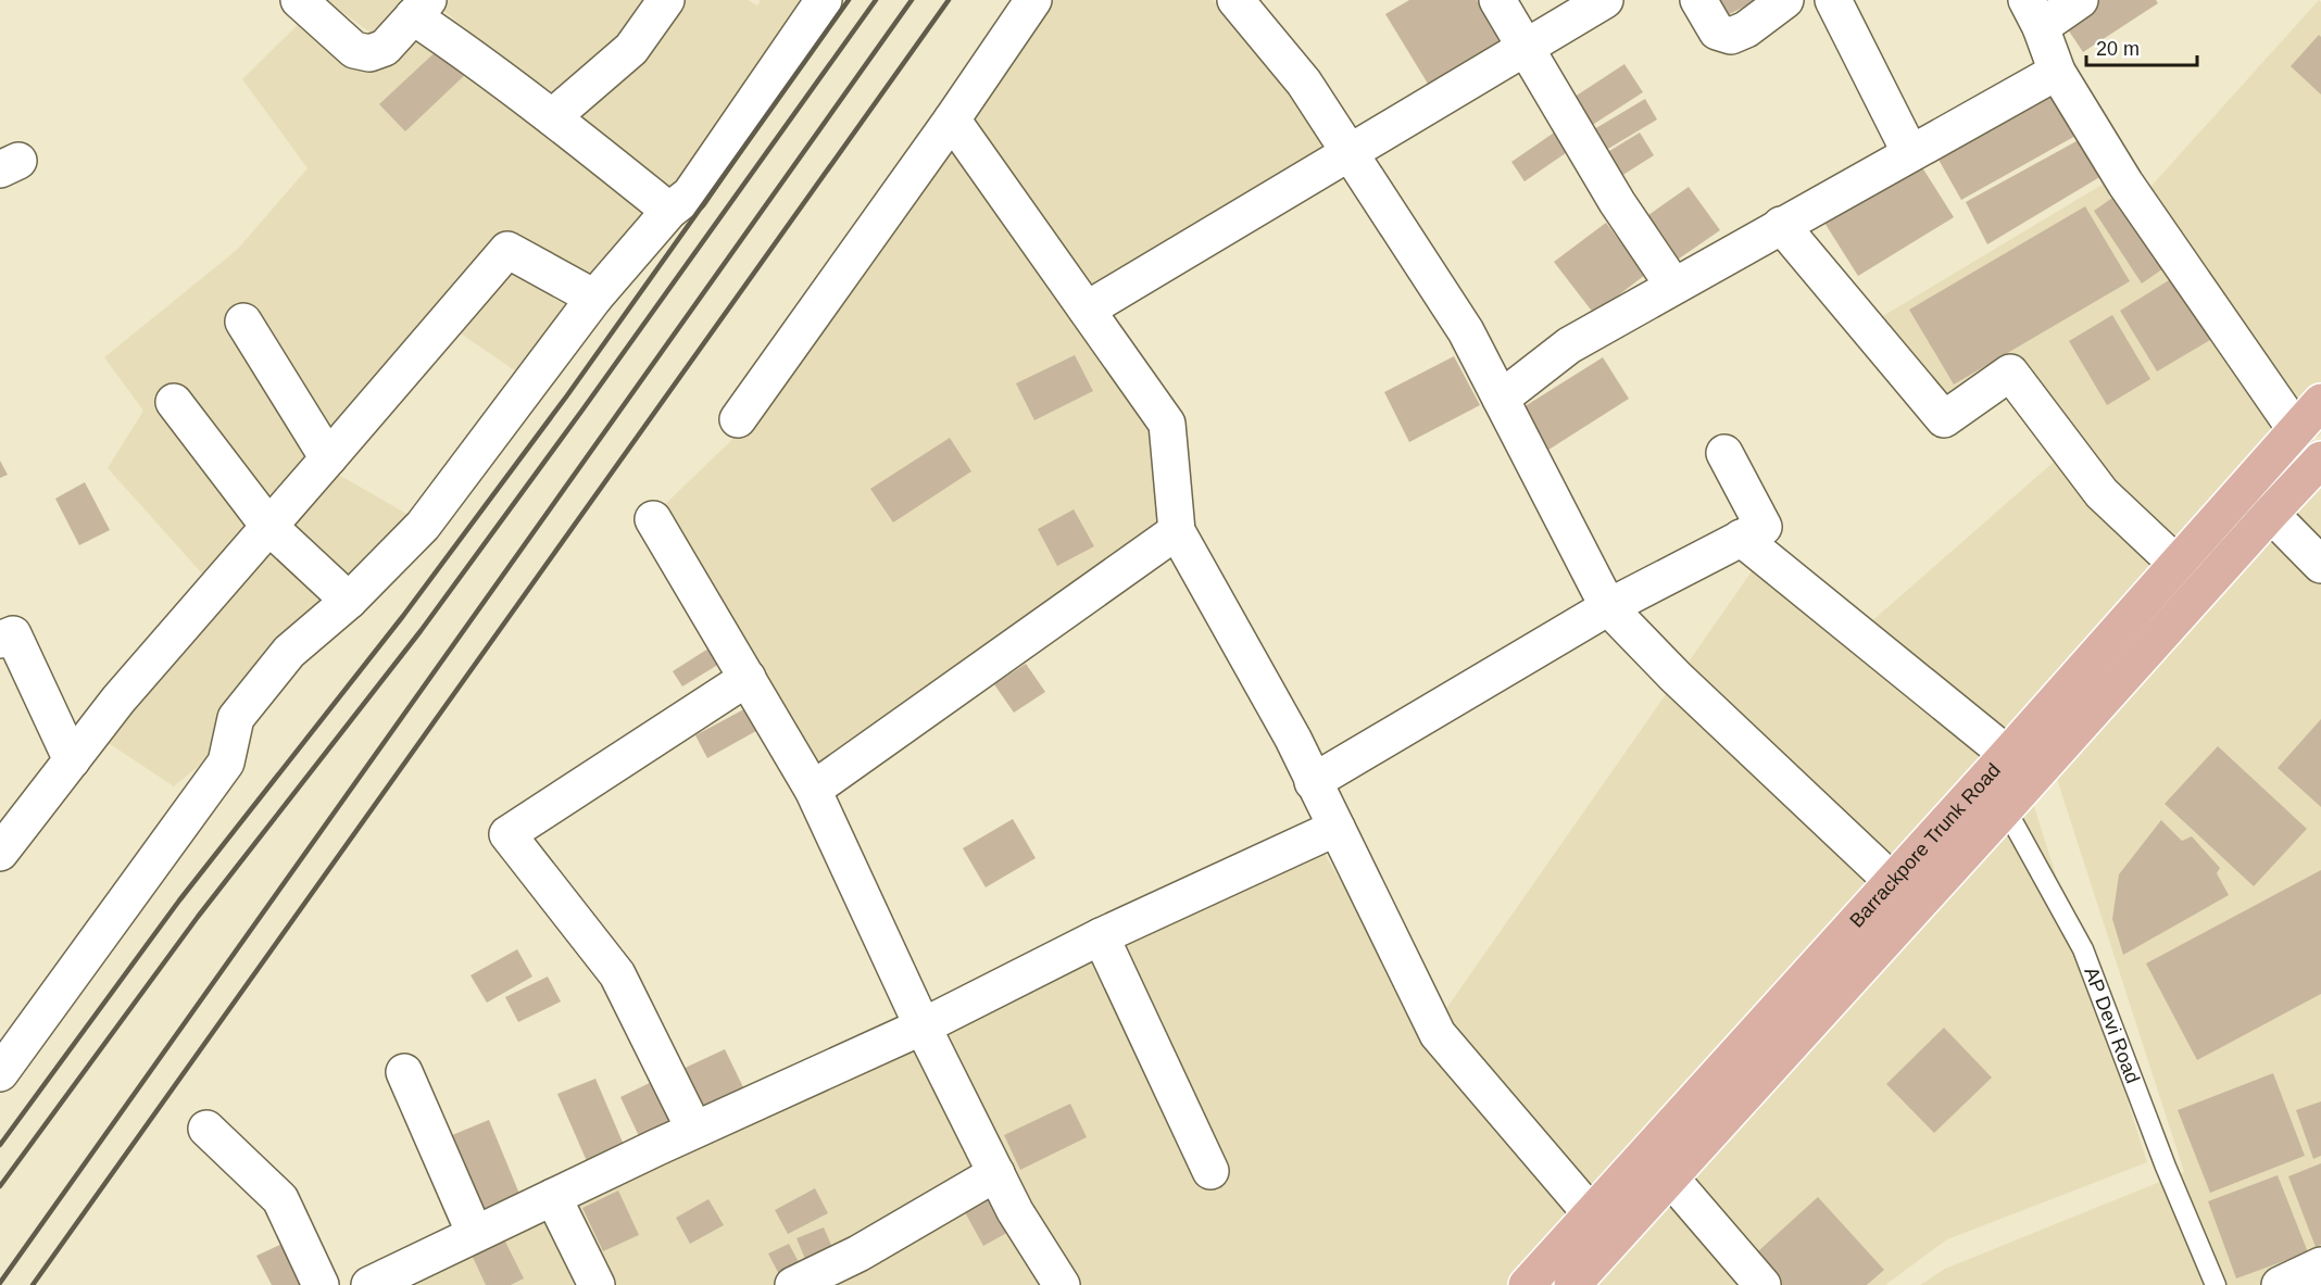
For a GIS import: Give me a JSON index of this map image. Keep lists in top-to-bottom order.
{
  "streets": {
    "main road": ["Barrackpore Trunk Road"],
    "lane": ["AP Devi Road"]
  },
  "crossings": [
    ["Barrackpore Trunk Road", "AP Devi Road"]
  ],
  "scale_bar": "20 m"
}
